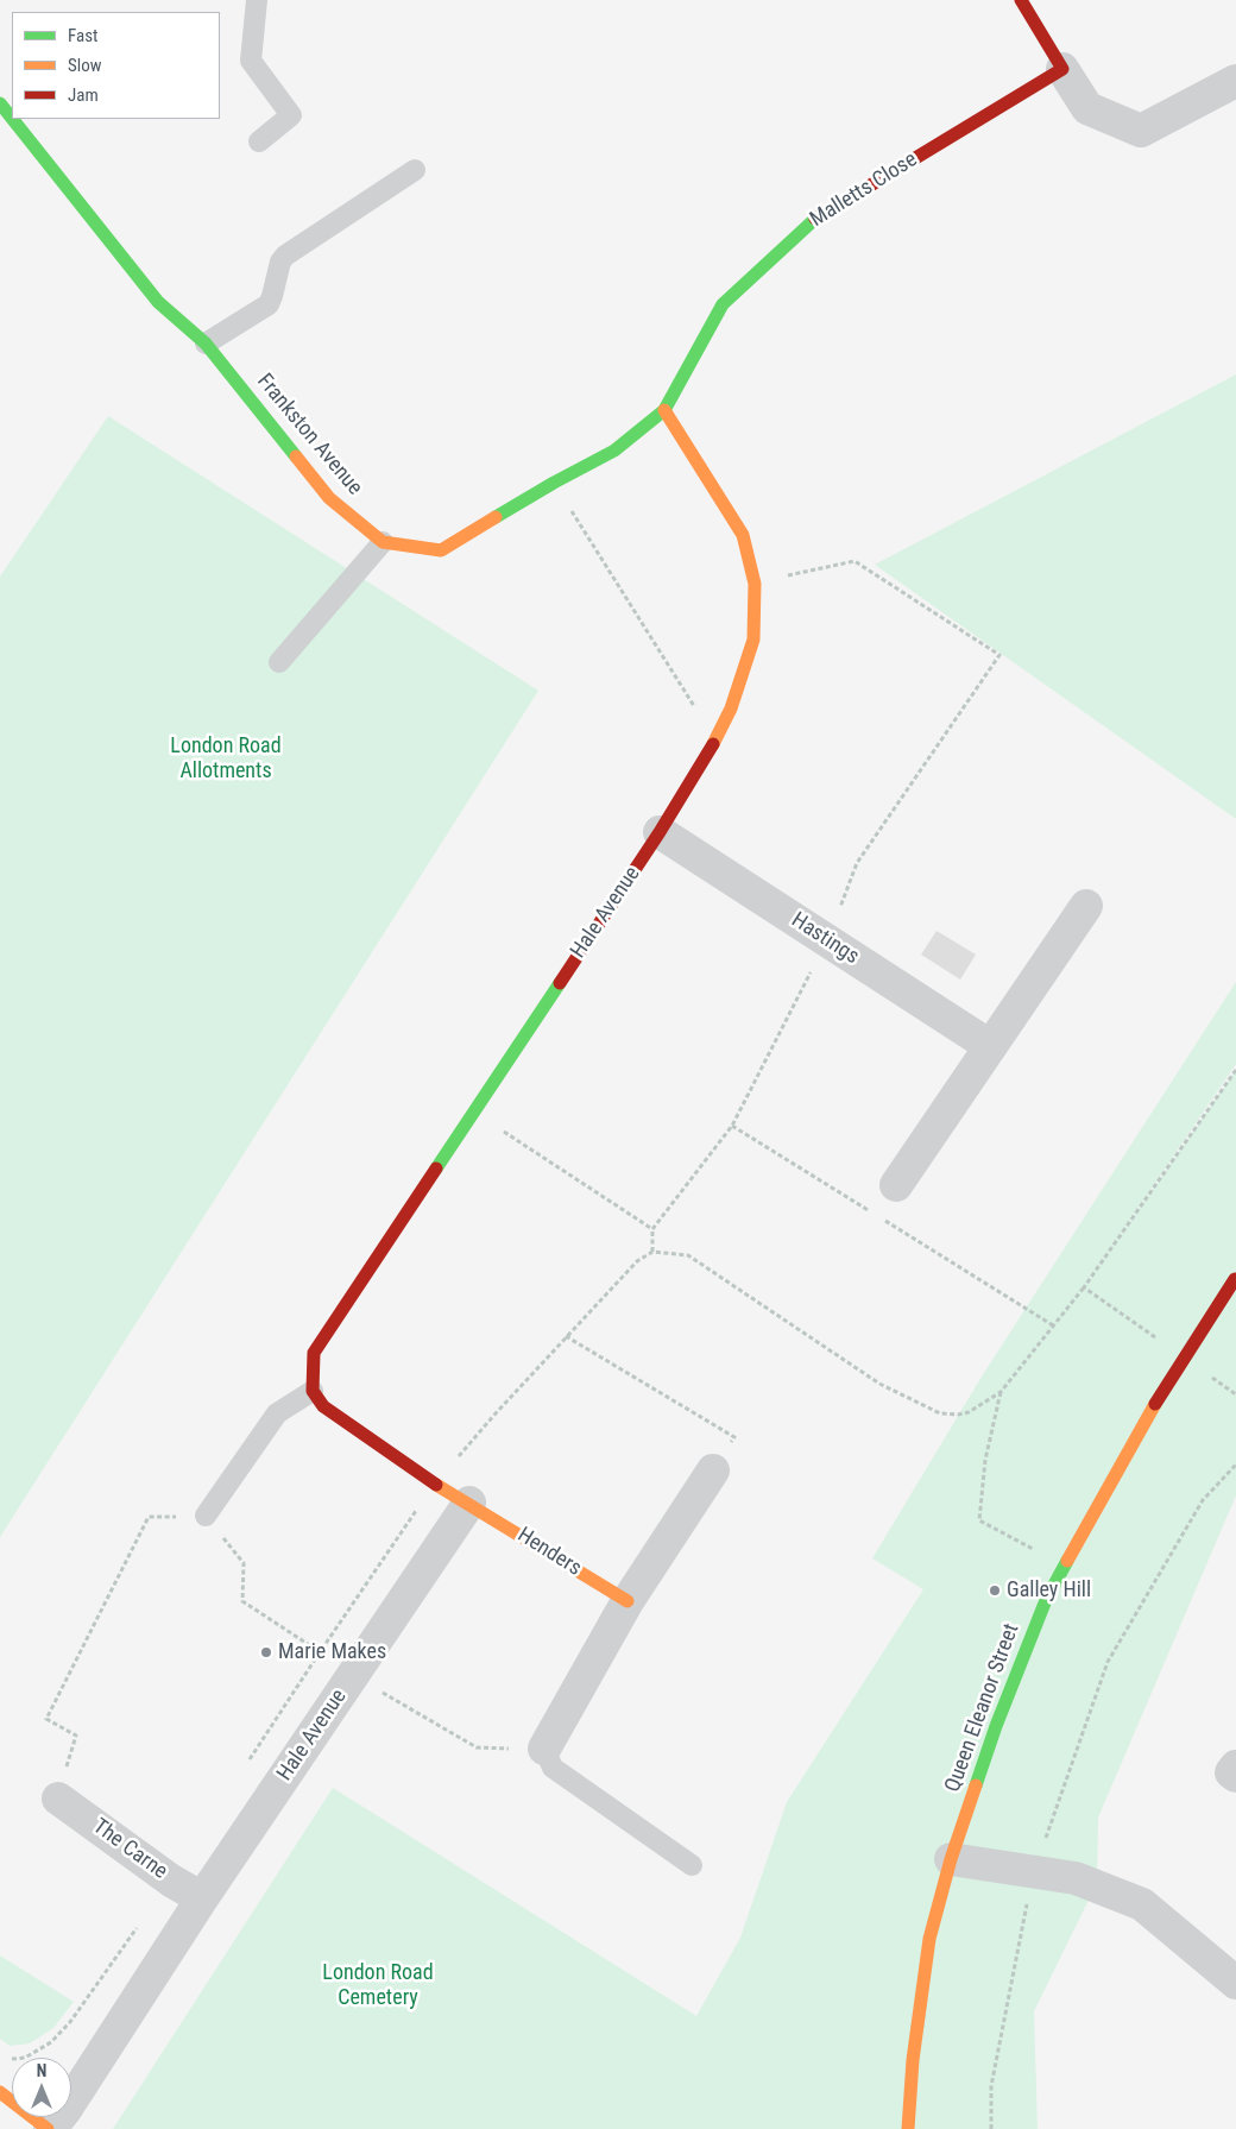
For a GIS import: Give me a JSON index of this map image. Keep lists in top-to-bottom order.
{
  "streets": {
    "street": [
      "Malletts Close",
      "Frankston Avenue",
      "Hale Avenue",
      "Hastings",
      "Henders",
      "Queen Eleanor Street",
      "The Carne"
    ]
  },
  "crossings": [
    ["Malletts Close", "Hale Avenue"],
    ["Hale Avenue", "Hastings"],
    ["Hale Avenue", "Henders"],
    ["Hale Avenue", "The Carne"]
  ],
  "parks": ["London Road Allotments", "London Road Cemetery"],
  "places": ["Galley Hill", "Marie Makes"],
  "legend": ["Fast", "Slow", "Jam"],
  "north": "top"
}
